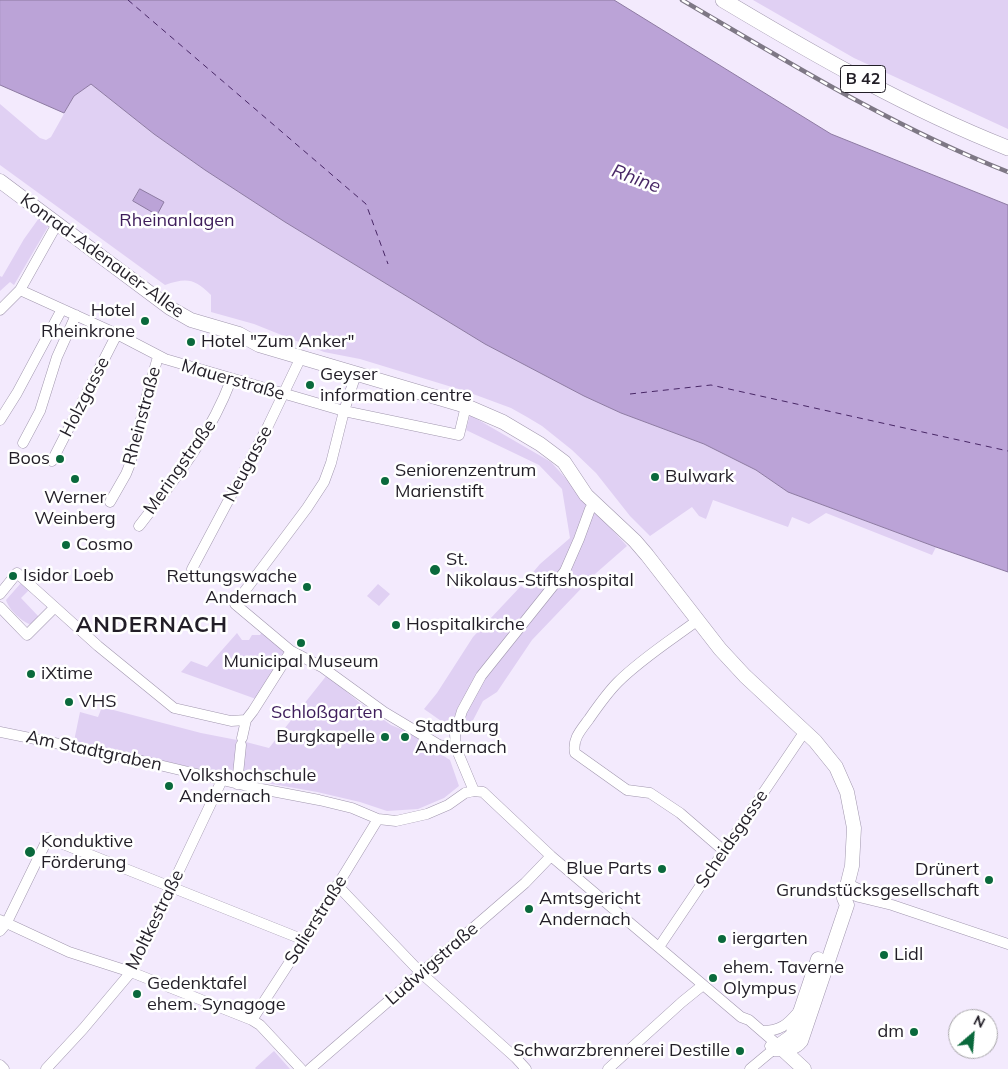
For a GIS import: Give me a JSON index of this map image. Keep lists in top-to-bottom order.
{
  "streets": {
    "main road": ["B 42"],
    "street": [
      "Konrad-Adenauer-Allee",
      "Mauerstraße",
      "Holzgasse",
      "Rheinstraße",
      "Neugasse",
      "Meringstraße",
      "Am Stadtgraben",
      "Scheidsgasse",
      "Moltkestraße",
      "Salierstraße",
      "Ludwigstraße"
    ]
  },
  "crossings": [
    ["Konrad-Adenauer-Allee", "Mauerstraße"],
    ["Konrad-Adenauer-Allee", "Neugasse"],
    ["Konrad-Adenauer-Allee", "Scheidsgasse"],
    ["Mauerstraße", "Holzgasse"],
    ["Mauerstraße", "Rheinstraße"],
    ["Mauerstraße", "Neugasse"],
    ["Mauerstraße", "Meringstraße"],
    ["Am Stadtgraben", "Moltkestraße"],
    ["Am Stadtgraben", "Salierstraße"]
  ],
  "districts": ["ANDERNACH"],
  "water": ["Rhine"],
  "parks": ["Rheinanlagen", "Schloßgarten"],
  "places": [
    "Hotel Rheinkrone",
    "Hotel \"Zum Anker\"",
    "Geyser information centre",
    "Boos",
    "Bulwark",
    "Werner Weinberg",
    "Seniorenzentrum Marienstift",
    "Cosmo",
    "St. Nikolaus-Stiftshospital",
    "Isidor Loeb",
    "Rettungswache Andernach",
    "Hospitalkirche",
    "Municipal Museum",
    "iXtime",
    "VHS",
    "Burgkapelle",
    "Stadtburg Andernach",
    "Volkshochschule Andernach",
    "Konduktive Förderung",
    "Blue Parts",
    "Drünert Grundstücksgesellschaft",
    "Amtsgericht Andernach",
    "iergarten",
    "Lidl",
    "ehem. Taverne Olympus",
    "Gedenktafel ehem. Synagoge",
    "dm",
    "Schwarzbrennerei Destille"
  ],
  "north": "top right"
}
